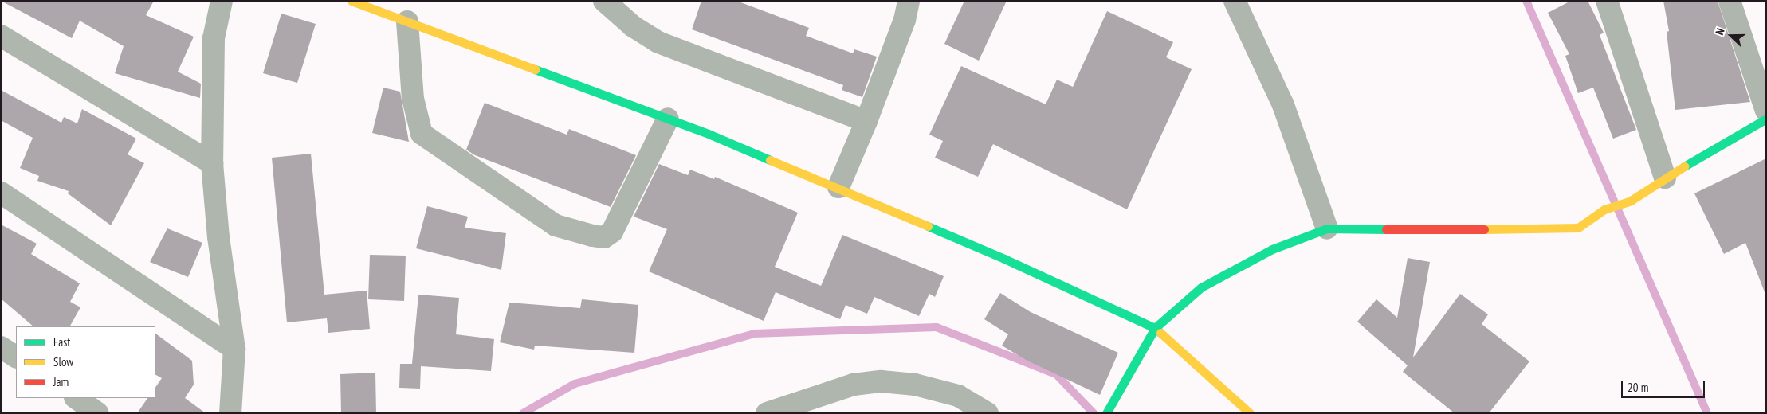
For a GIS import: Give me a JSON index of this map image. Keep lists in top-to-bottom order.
{
  "legend": ["Fast", "Slow", "Jam"],
  "scale_bar": "20 m",
  "north": "left"
}
